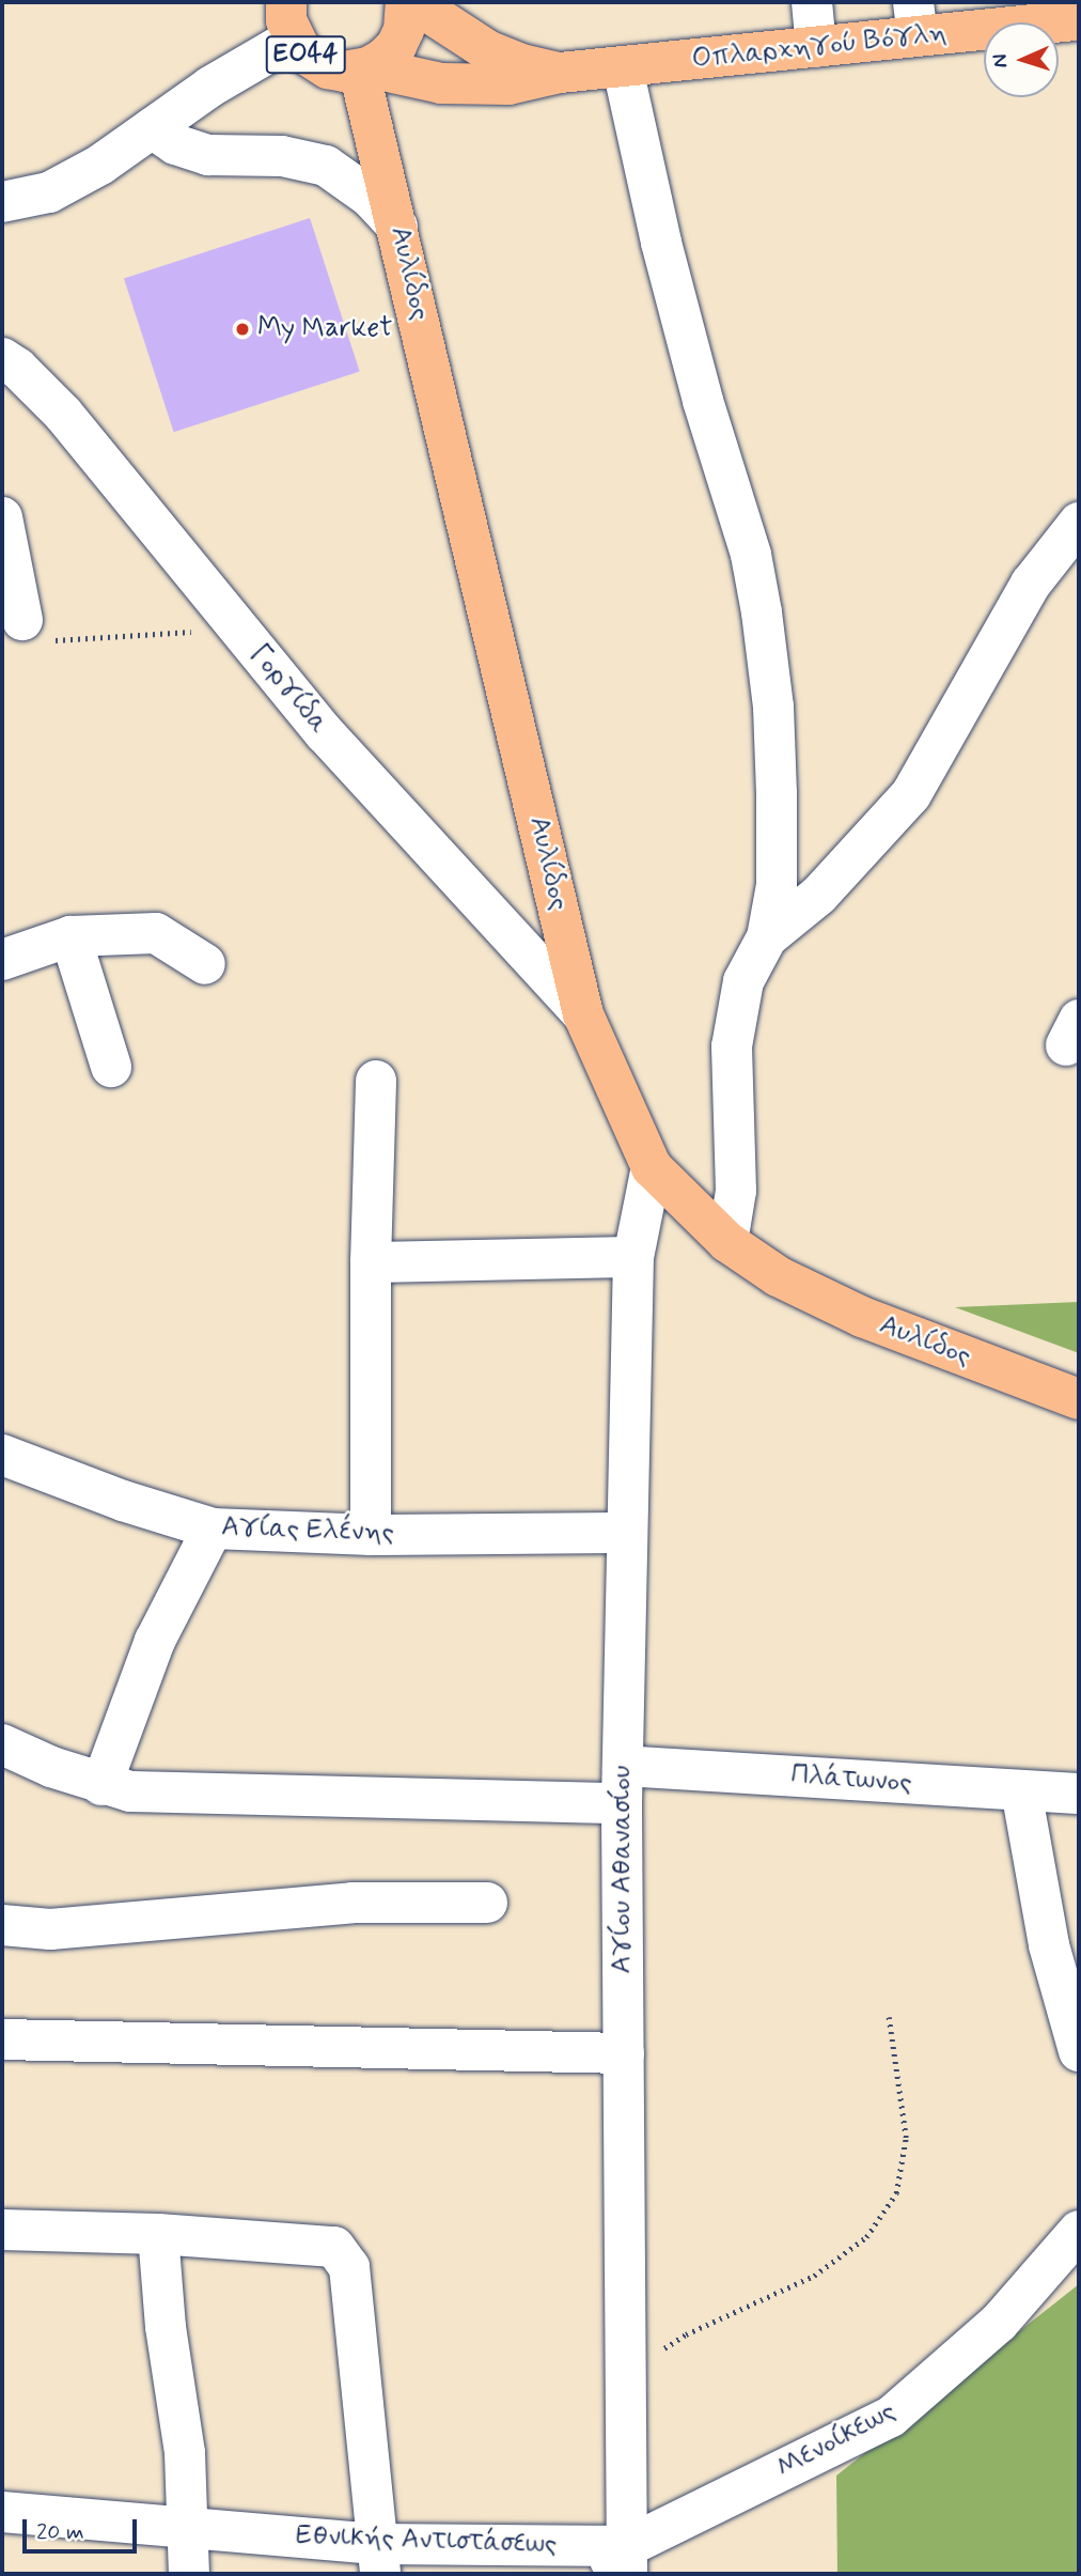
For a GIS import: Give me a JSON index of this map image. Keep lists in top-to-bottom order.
{
  "streets": {
    "main road": ["Οπλαρχηγού Βόγλη", "ΕΟ44", "Αυλίδος"],
    "street": [
      "Γοργίδα",
      "Αγίας Ελένης",
      "Πλάτωνος",
      "Αγίου Αθανασίου",
      "Μενοίκεως",
      "Εθνικής Αντιστάσεως"
    ]
  },
  "crossings": [
    ["Οπλαρχηγού Βόγλη", "ΕΟ44"],
    ["Οπλαρχηγού Βόγλη", "Αυλίδος"],
    ["ΕΟ44", "Αυλίδος"],
    ["Αυλίδος", "Γοργίδα"],
    ["Αυλίδος", "Αγίου Αθανασίου"],
    ["Αγίας Ελένης", "Αγίου Αθανασίου"],
    ["Πλάτωνος", "Αγίου Αθανασίου"],
    ["Αγίου Αθανασίου", "Μενοίκεως"],
    ["Αγίου Αθανασίου", "Εθνικής Αντιστάσεως"],
    ["Μενοίκεως", "Εθνικής Αντιστάσεως"]
  ],
  "places": ["My Market"],
  "scale_bar": "20 m",
  "north": "left"
}
